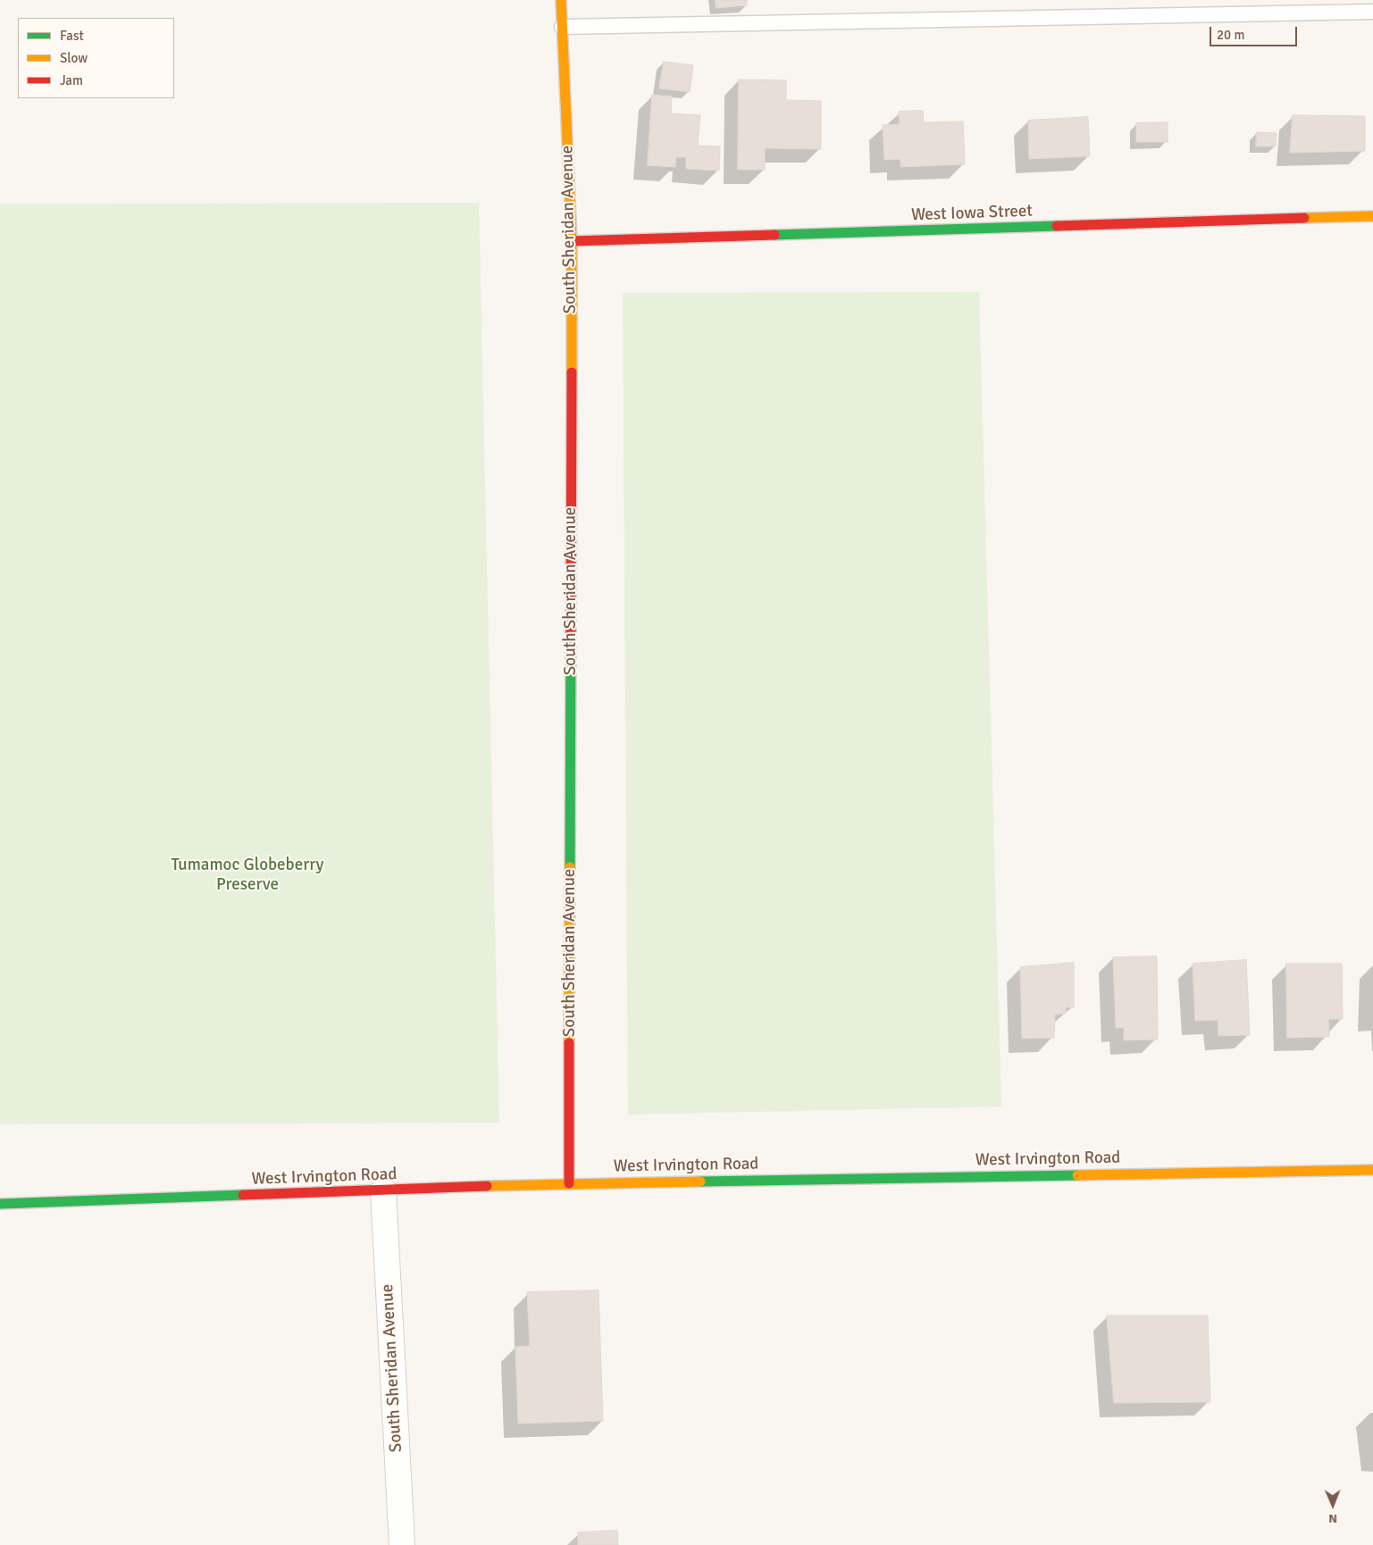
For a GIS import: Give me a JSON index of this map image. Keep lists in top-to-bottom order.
{
  "streets": {
    "street": ["West Iowa Street", "South Sheridan Avenue", "West Irvington Road"]
  },
  "crossings": [
    ["West Iowa Street", "South Sheridan Avenue"],
    ["South Sheridan Avenue", "West Irvington Road"]
  ],
  "parks": ["Tumamoc Globeberry Preserve"],
  "legend": ["Fast", "Slow", "Jam"],
  "scale_bar": "20 m",
  "north": "bottom"
}
